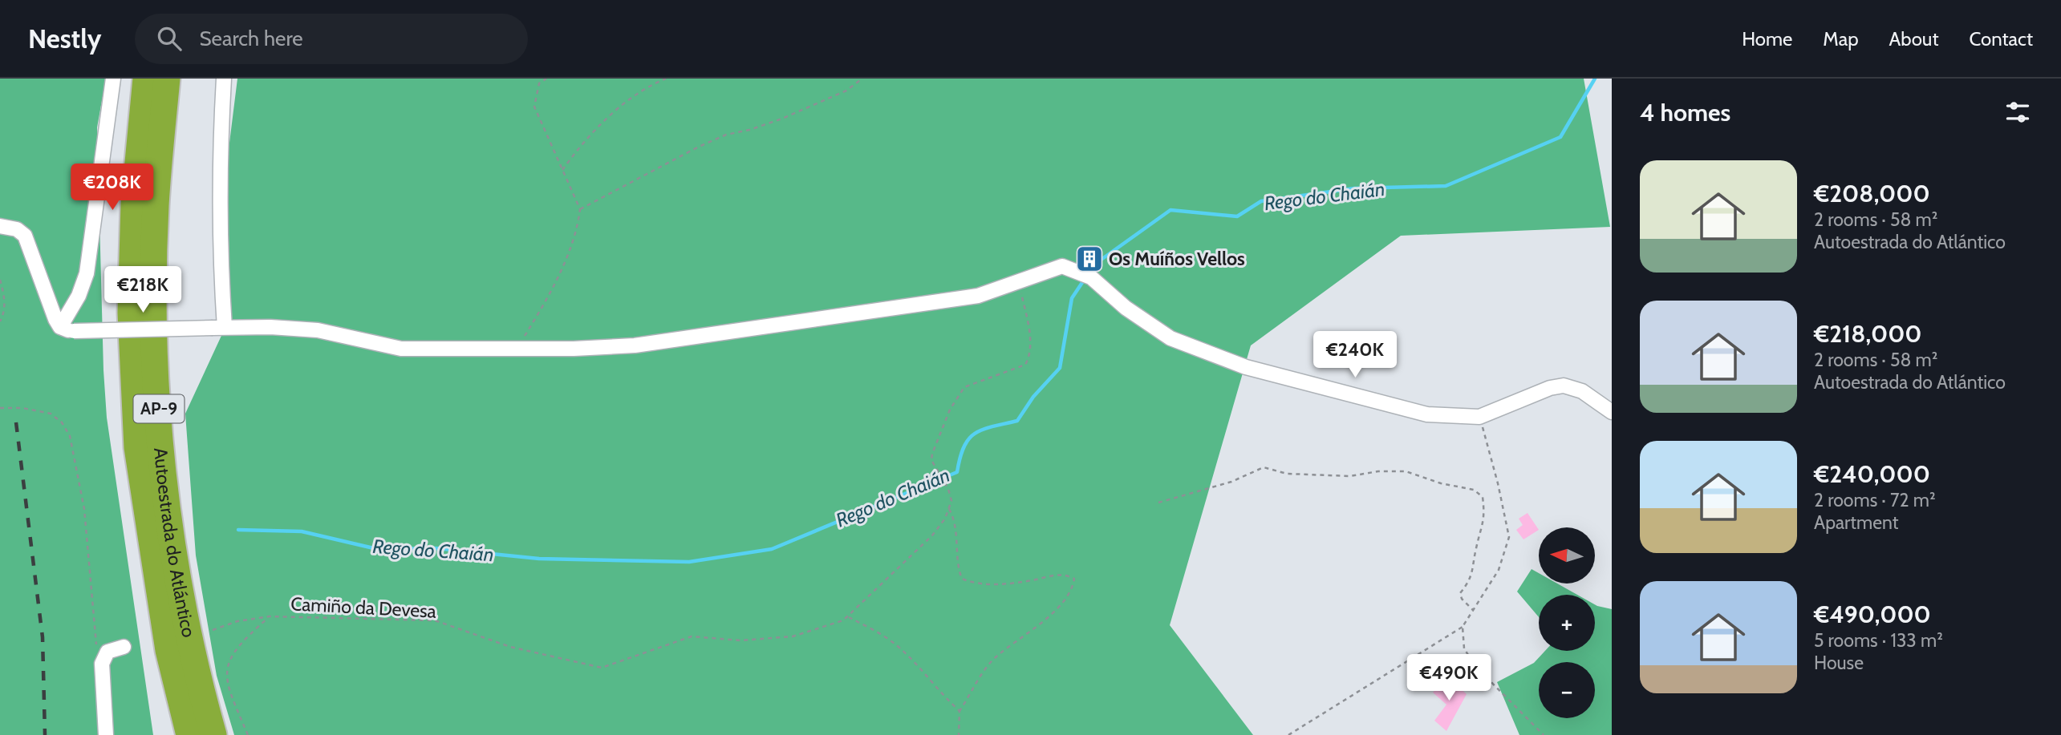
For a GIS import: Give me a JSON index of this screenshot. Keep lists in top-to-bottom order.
{
  "streets": {
    "highway": ["AP-9", "Autoestrada do Atlántico"],
    "path": ["Camiño da Devesa"]
  },
  "water": ["Rego do Chaián"],
  "places": {
    "building": ["Os Muíños Vellos"]
  },
  "north": "left",
  "page": {
    "header": "Nestly",
    "search": "Search here",
    "nav": [
      "Home",
      "Map",
      "About",
      "Contact"
    ],
    "heading": "4 homes",
    "list": [
      {
        "name": "€208,000",
        "note": "2 rooms · 58 m² · Autoestrada do Atlántico"
      },
      {
        "name": "€218,000",
        "note": "2 rooms · 58 m² · Autoestrada do Atlántico"
      },
      {
        "name": "€240,000",
        "note": "2 rooms · 72 m² · Apartment"
      },
      {
        "name": "€490,000",
        "note": "5 rooms · 133 m² · House"
      }
    ],
    "price": [
      "€208K",
      "€218K",
      "€240K",
      "€490K"
    ],
    "map_buttons": ["+", "−"]
  }
}
